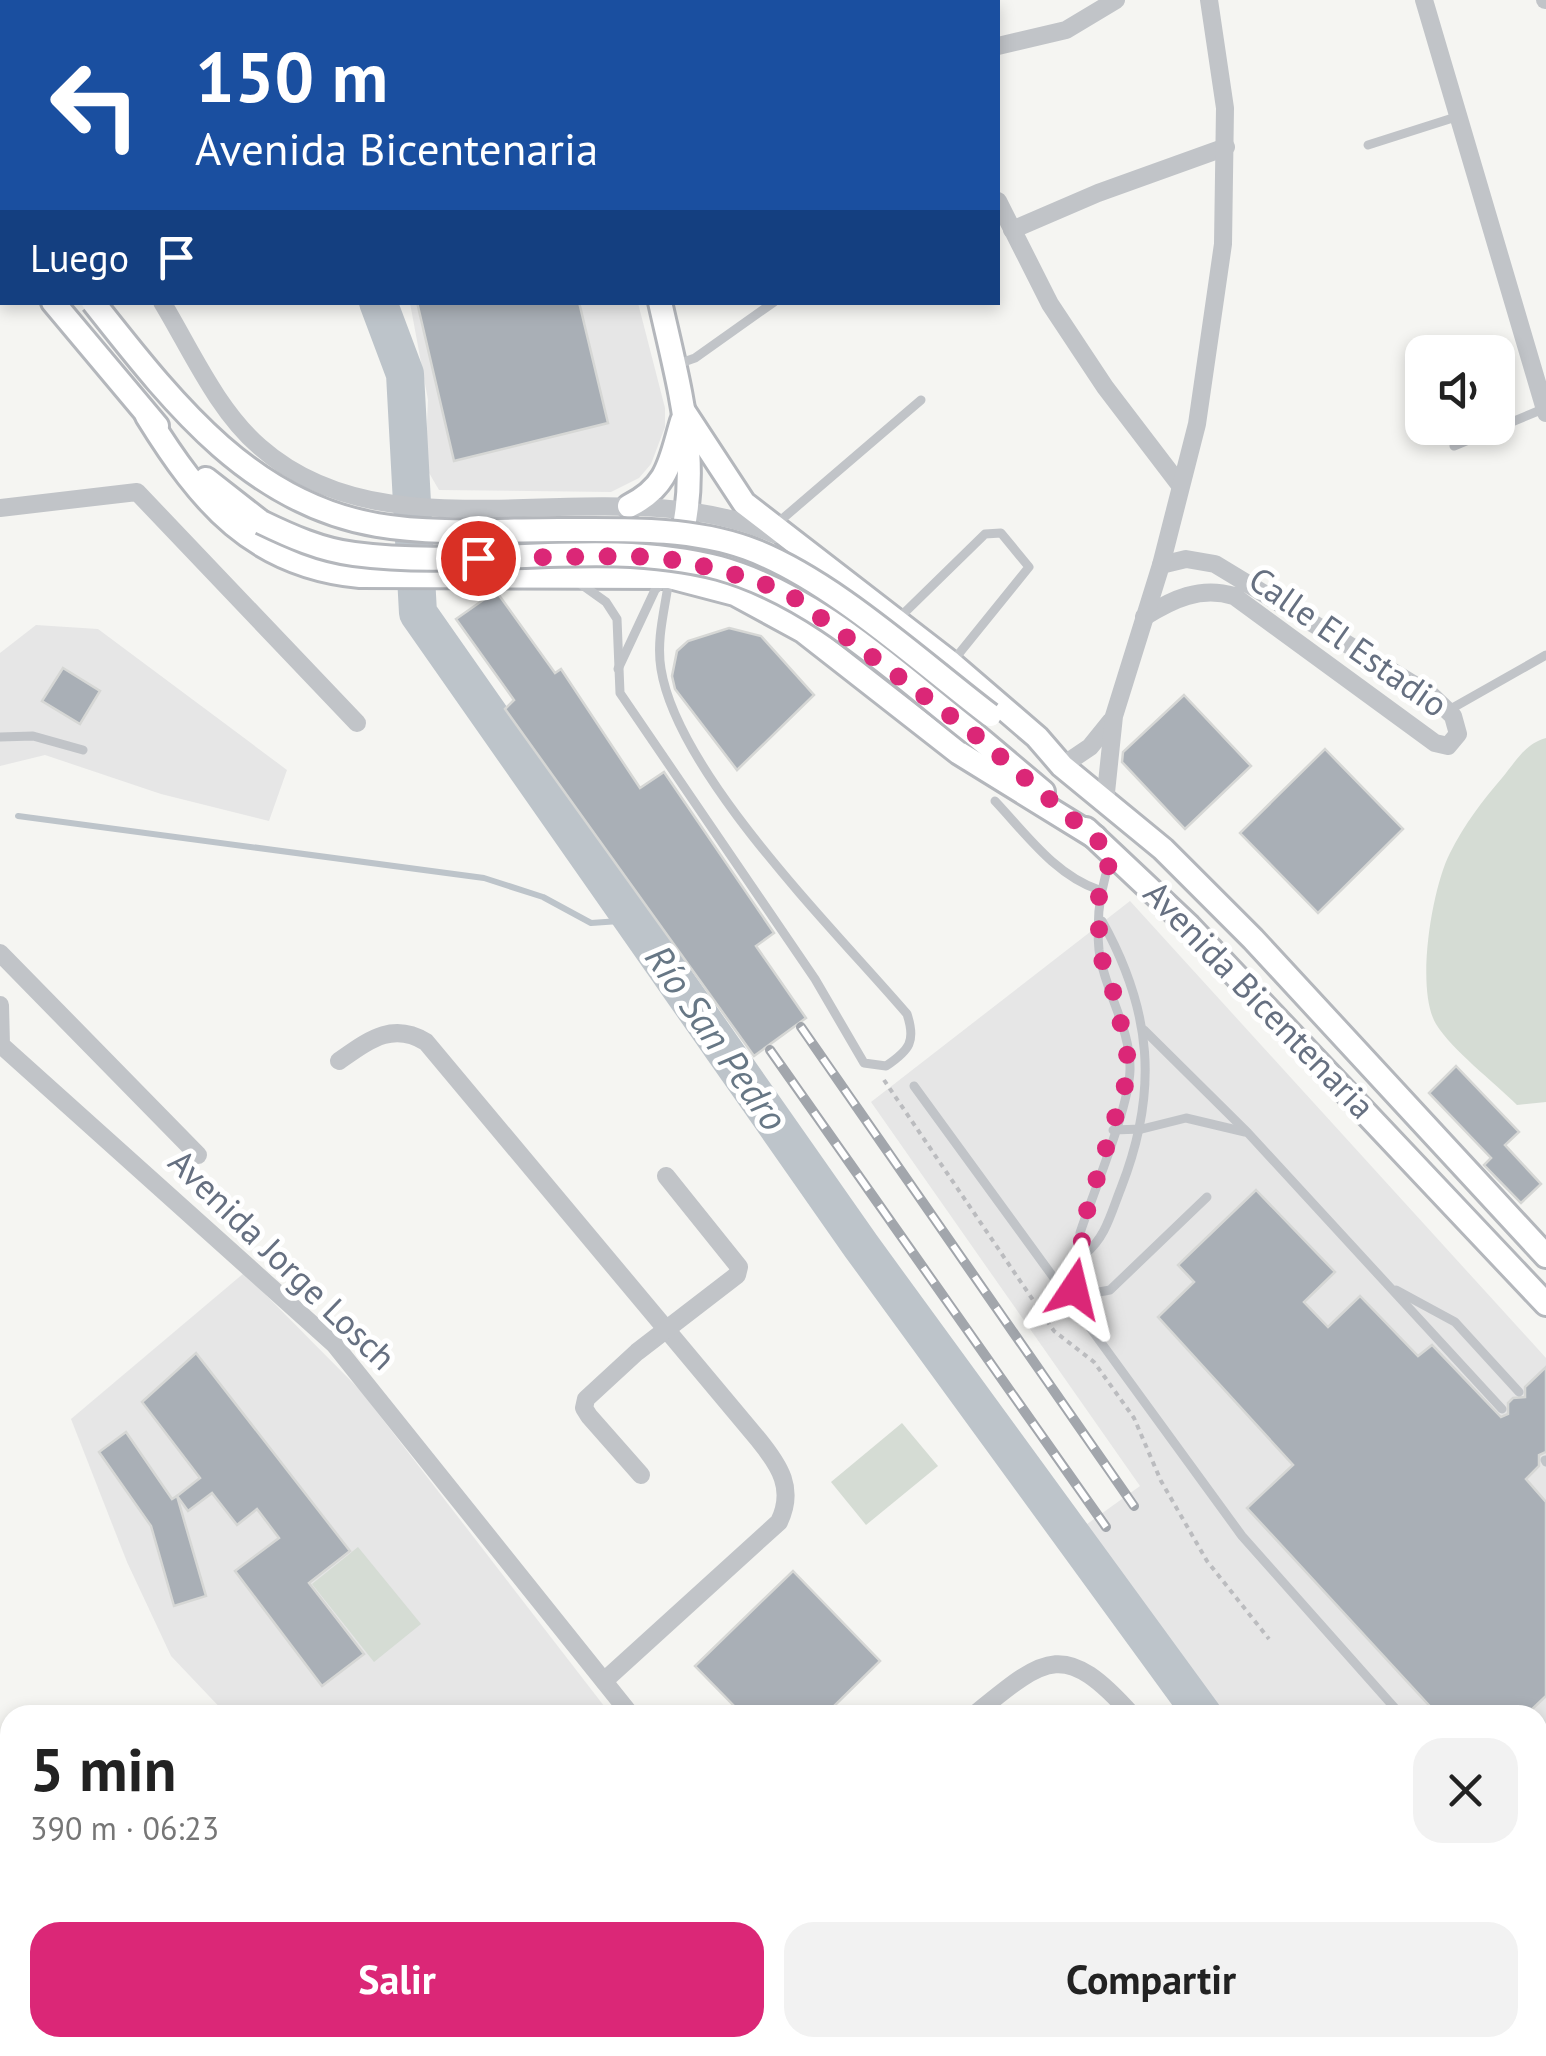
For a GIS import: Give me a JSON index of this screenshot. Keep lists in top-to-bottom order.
{
  "streets": {
    "street": ["Calle El Estadio", "Avenida Bicentenaria", "Avenida Jorge Losch"]
  },
  "water": ["Río San Pedro"],
  "page": {
    "turn": ["150 m", "Avenida Bicentenaria"],
    "then": "Luego",
    "heading": ["5 min", "390 m · 06:23"],
    "buttons": ["Salir", "Compartir"]
  }
}
